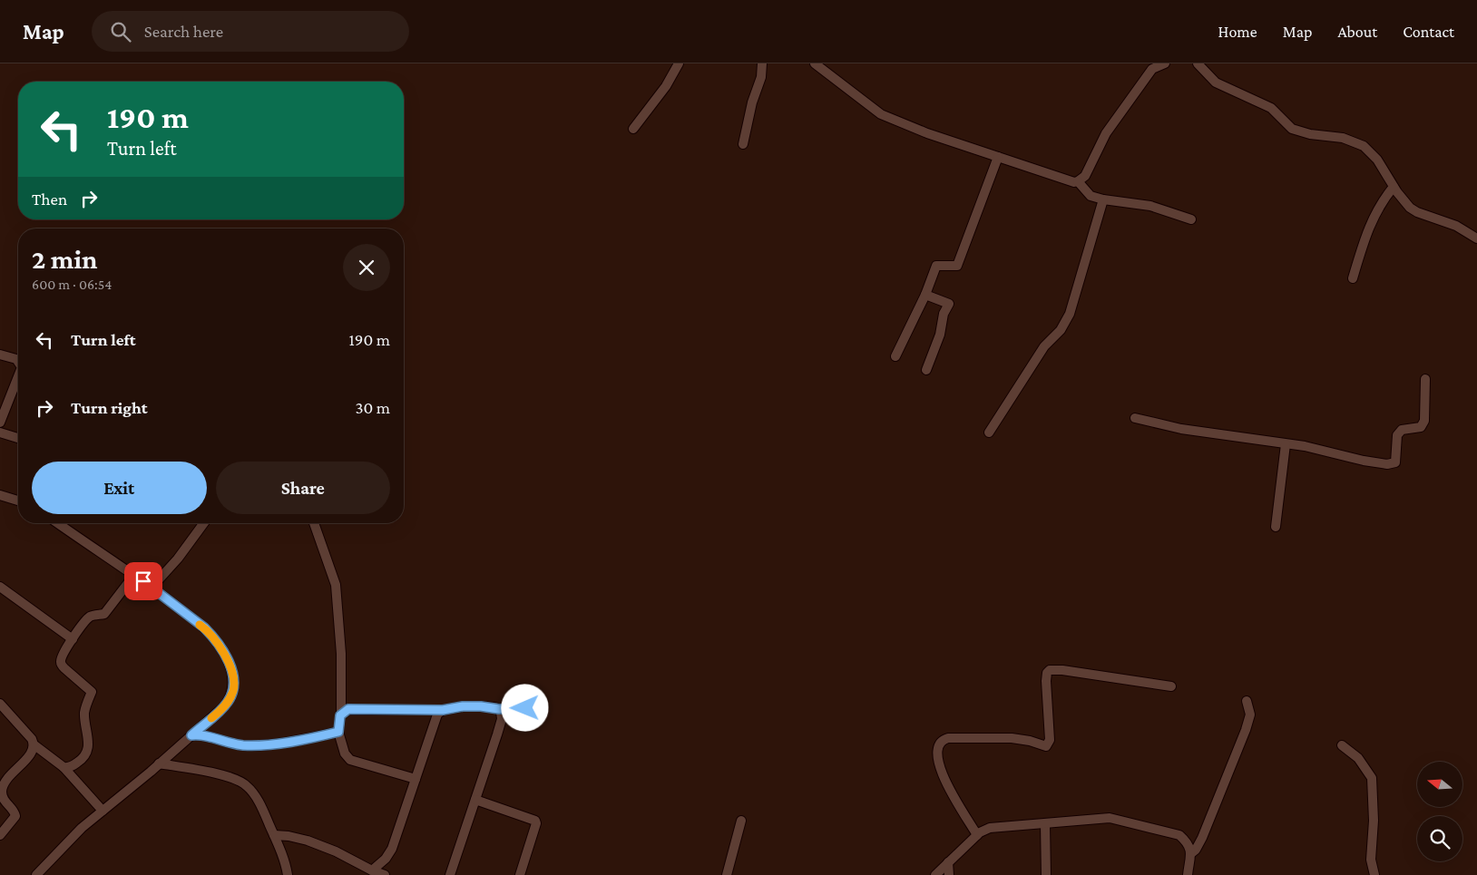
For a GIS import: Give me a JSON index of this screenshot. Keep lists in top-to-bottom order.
{
  "north": "left",
  "page": {
    "header": "Map",
    "search": "Search here",
    "nav": [
      "Home",
      "Map",
      "About",
      "Contact"
    ],
    "turn": ["190 m", "Turn left"],
    "then": "Then",
    "heading": ["2 min", "600 m · 06:54"],
    "list": [
      {
        "name": "Turn left",
        "value": "190 m"
      },
      {
        "name": "Turn right",
        "value": "30 m"
      }
    ],
    "buttons": ["Exit", "Share"]
  }
}
